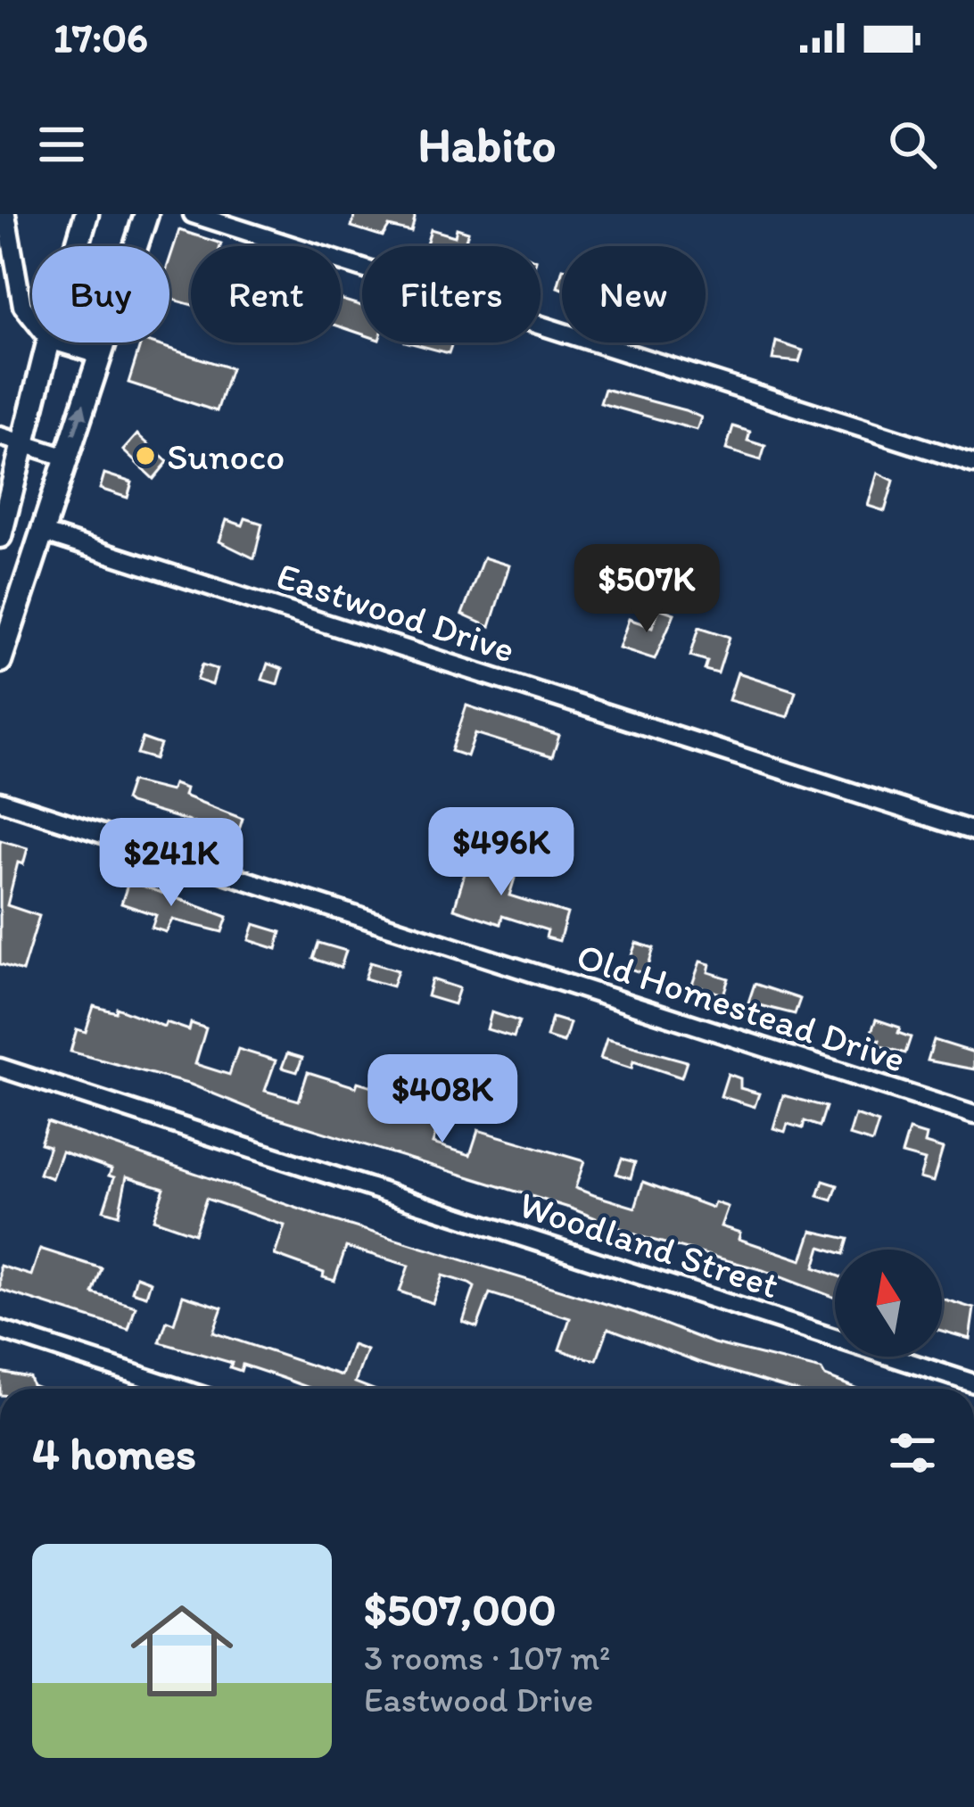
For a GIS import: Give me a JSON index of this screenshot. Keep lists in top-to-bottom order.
{
  "streets": {
    "street": ["Eastwood Drive", "Old Homestead Drive", "Woodland Street"]
  },
  "places": ["Sunoco"],
  "north": "top",
  "page": {
    "status": "17:06",
    "header": "Habito",
    "chip": [
      "Buy",
      "Rent",
      "Filters",
      "New"
    ],
    "price": [
      "$507K",
      "$496K",
      "$241K",
      "$408K"
    ],
    "heading": "4 homes",
    "list": [
      {
        "name": "$507,000",
        "note": "3 rooms · 107 m² · Eastwood Drive"
      }
    ]
  }
}
